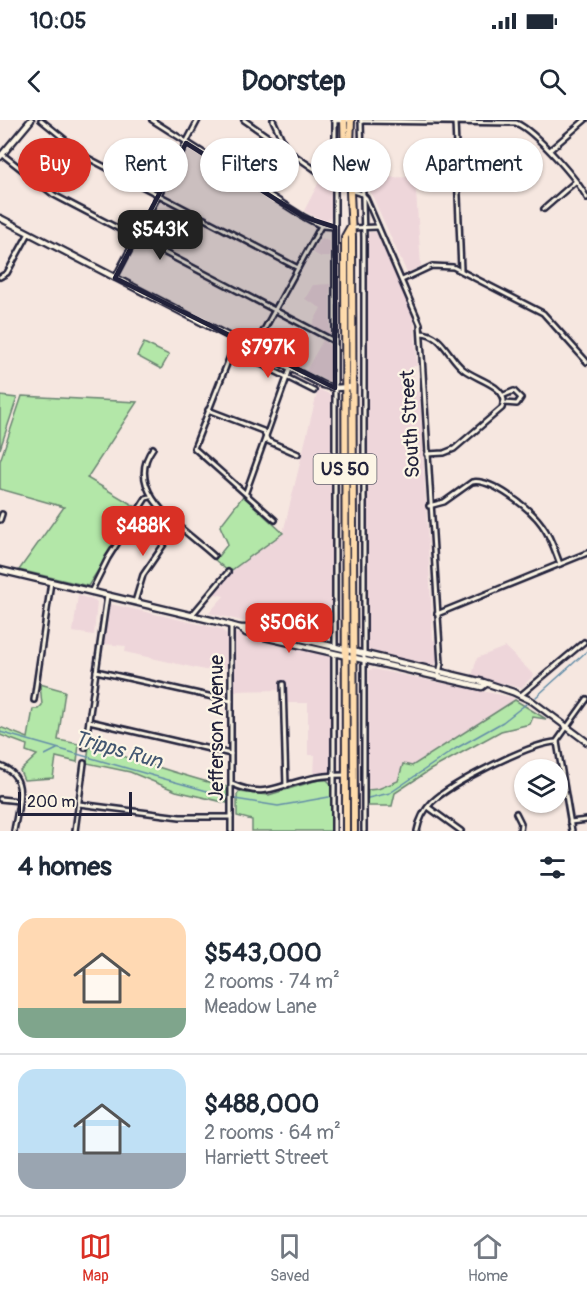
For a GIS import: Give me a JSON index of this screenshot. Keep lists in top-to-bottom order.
{
  "streets": {
    "highway": ["US 50"],
    "street": ["South Street", "Jefferson Avenue"]
  },
  "water": ["Tripps Run"],
  "scale_bar": "200 m",
  "page": {
    "status": "10:05",
    "header": "Doorstep",
    "chip": [
      "Buy",
      "Rent",
      "Filters",
      "New",
      "Apartment"
    ],
    "price": [
      "$543K",
      "$797K",
      "$488K",
      "$506K"
    ],
    "scale": "200 m",
    "heading": "4 homes",
    "list": [
      {
        "name": "$543,000",
        "note": "2 rooms · 74 m² · Meadow Lane"
      },
      {
        "name": "$488,000",
        "note": "2 rooms · 64 m² · Harriett Street"
      }
    ],
    "tabs": ["Map", "Saved", "Home"]
  }
}
